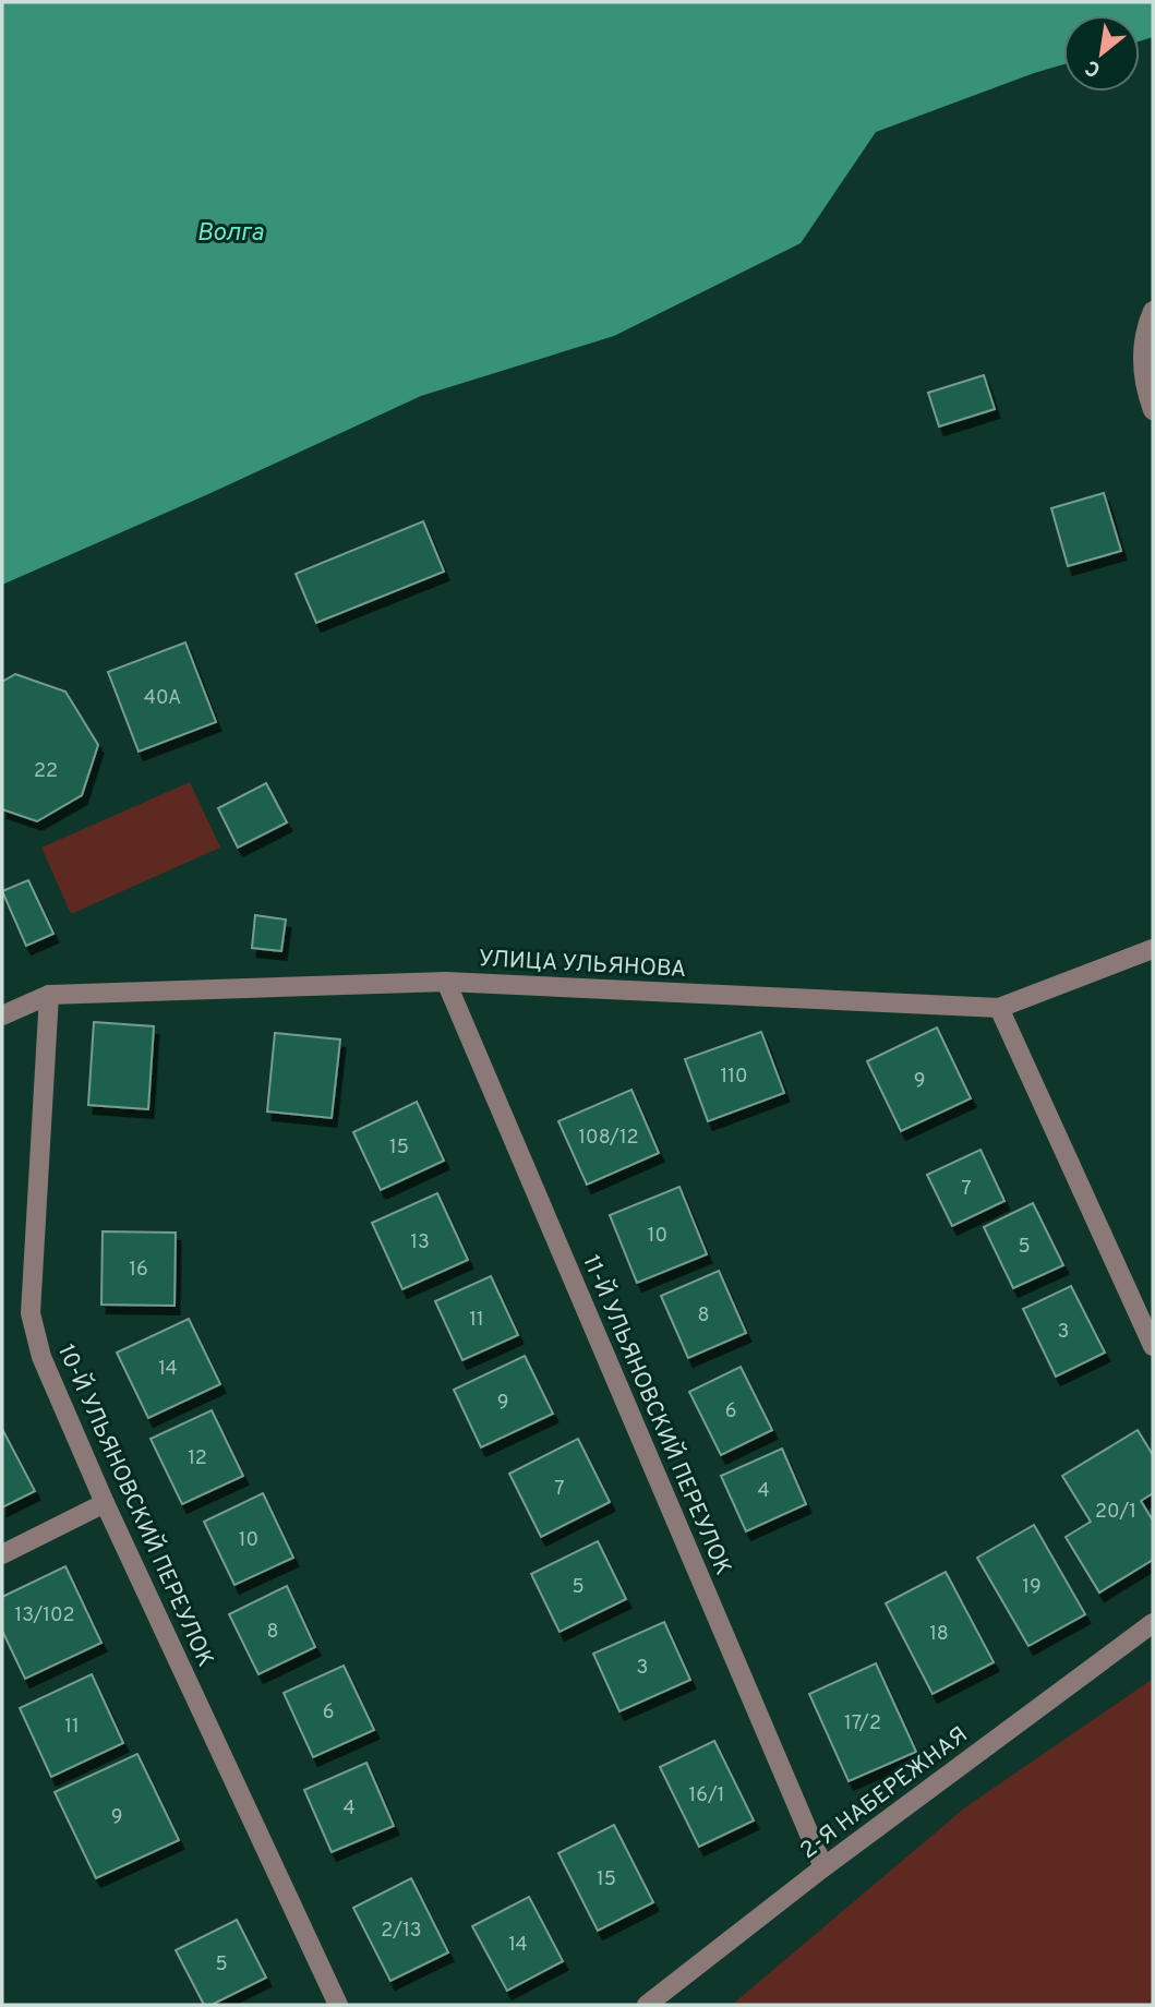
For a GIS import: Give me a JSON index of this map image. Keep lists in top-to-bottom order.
{
  "streets": {
    "street": [
      "УЛИЦА УЛЬЯНОВА",
      "11-Й УЛЬЯНОВСКИЙ ПЕРЕУЛОК",
      "10-Й УЛЬЯНОВСКИЙ ПЕРЕУЛОК",
      "2-Я НАБЕРЕЖНАЯ"
    ]
  },
  "crossings": [
    ["УЛИЦА УЛЬЯНОВА", "11-Й УЛЬЯНОВСКИЙ ПЕРЕУЛОК"],
    ["УЛИЦА УЛЬЯНОВА", "10-Й УЛЬЯНОВСКИЙ ПЕРЕУЛОК"],
    ["11-Й УЛЬЯНОВСКИЙ ПЕРЕУЛОК", "2-Я НАБЕРЕЖНАЯ"]
  ],
  "water": ["Волга"],
  "house_numbers": [
    "40А",
    "22",
    "110",
    "9",
    "108/12",
    "15",
    "7",
    "10",
    "13",
    "5",
    "16",
    "8",
    "11",
    "3",
    "14",
    "9",
    "6",
    "12",
    "7",
    "4",
    "20/1",
    "10",
    "5",
    "19",
    "13/102",
    "8",
    "18",
    "3",
    "6",
    "17/2",
    "11",
    "16/1",
    "4",
    "9",
    "15",
    "2/13",
    "14",
    "5"
  ],
  "north": "bottom left"
}
